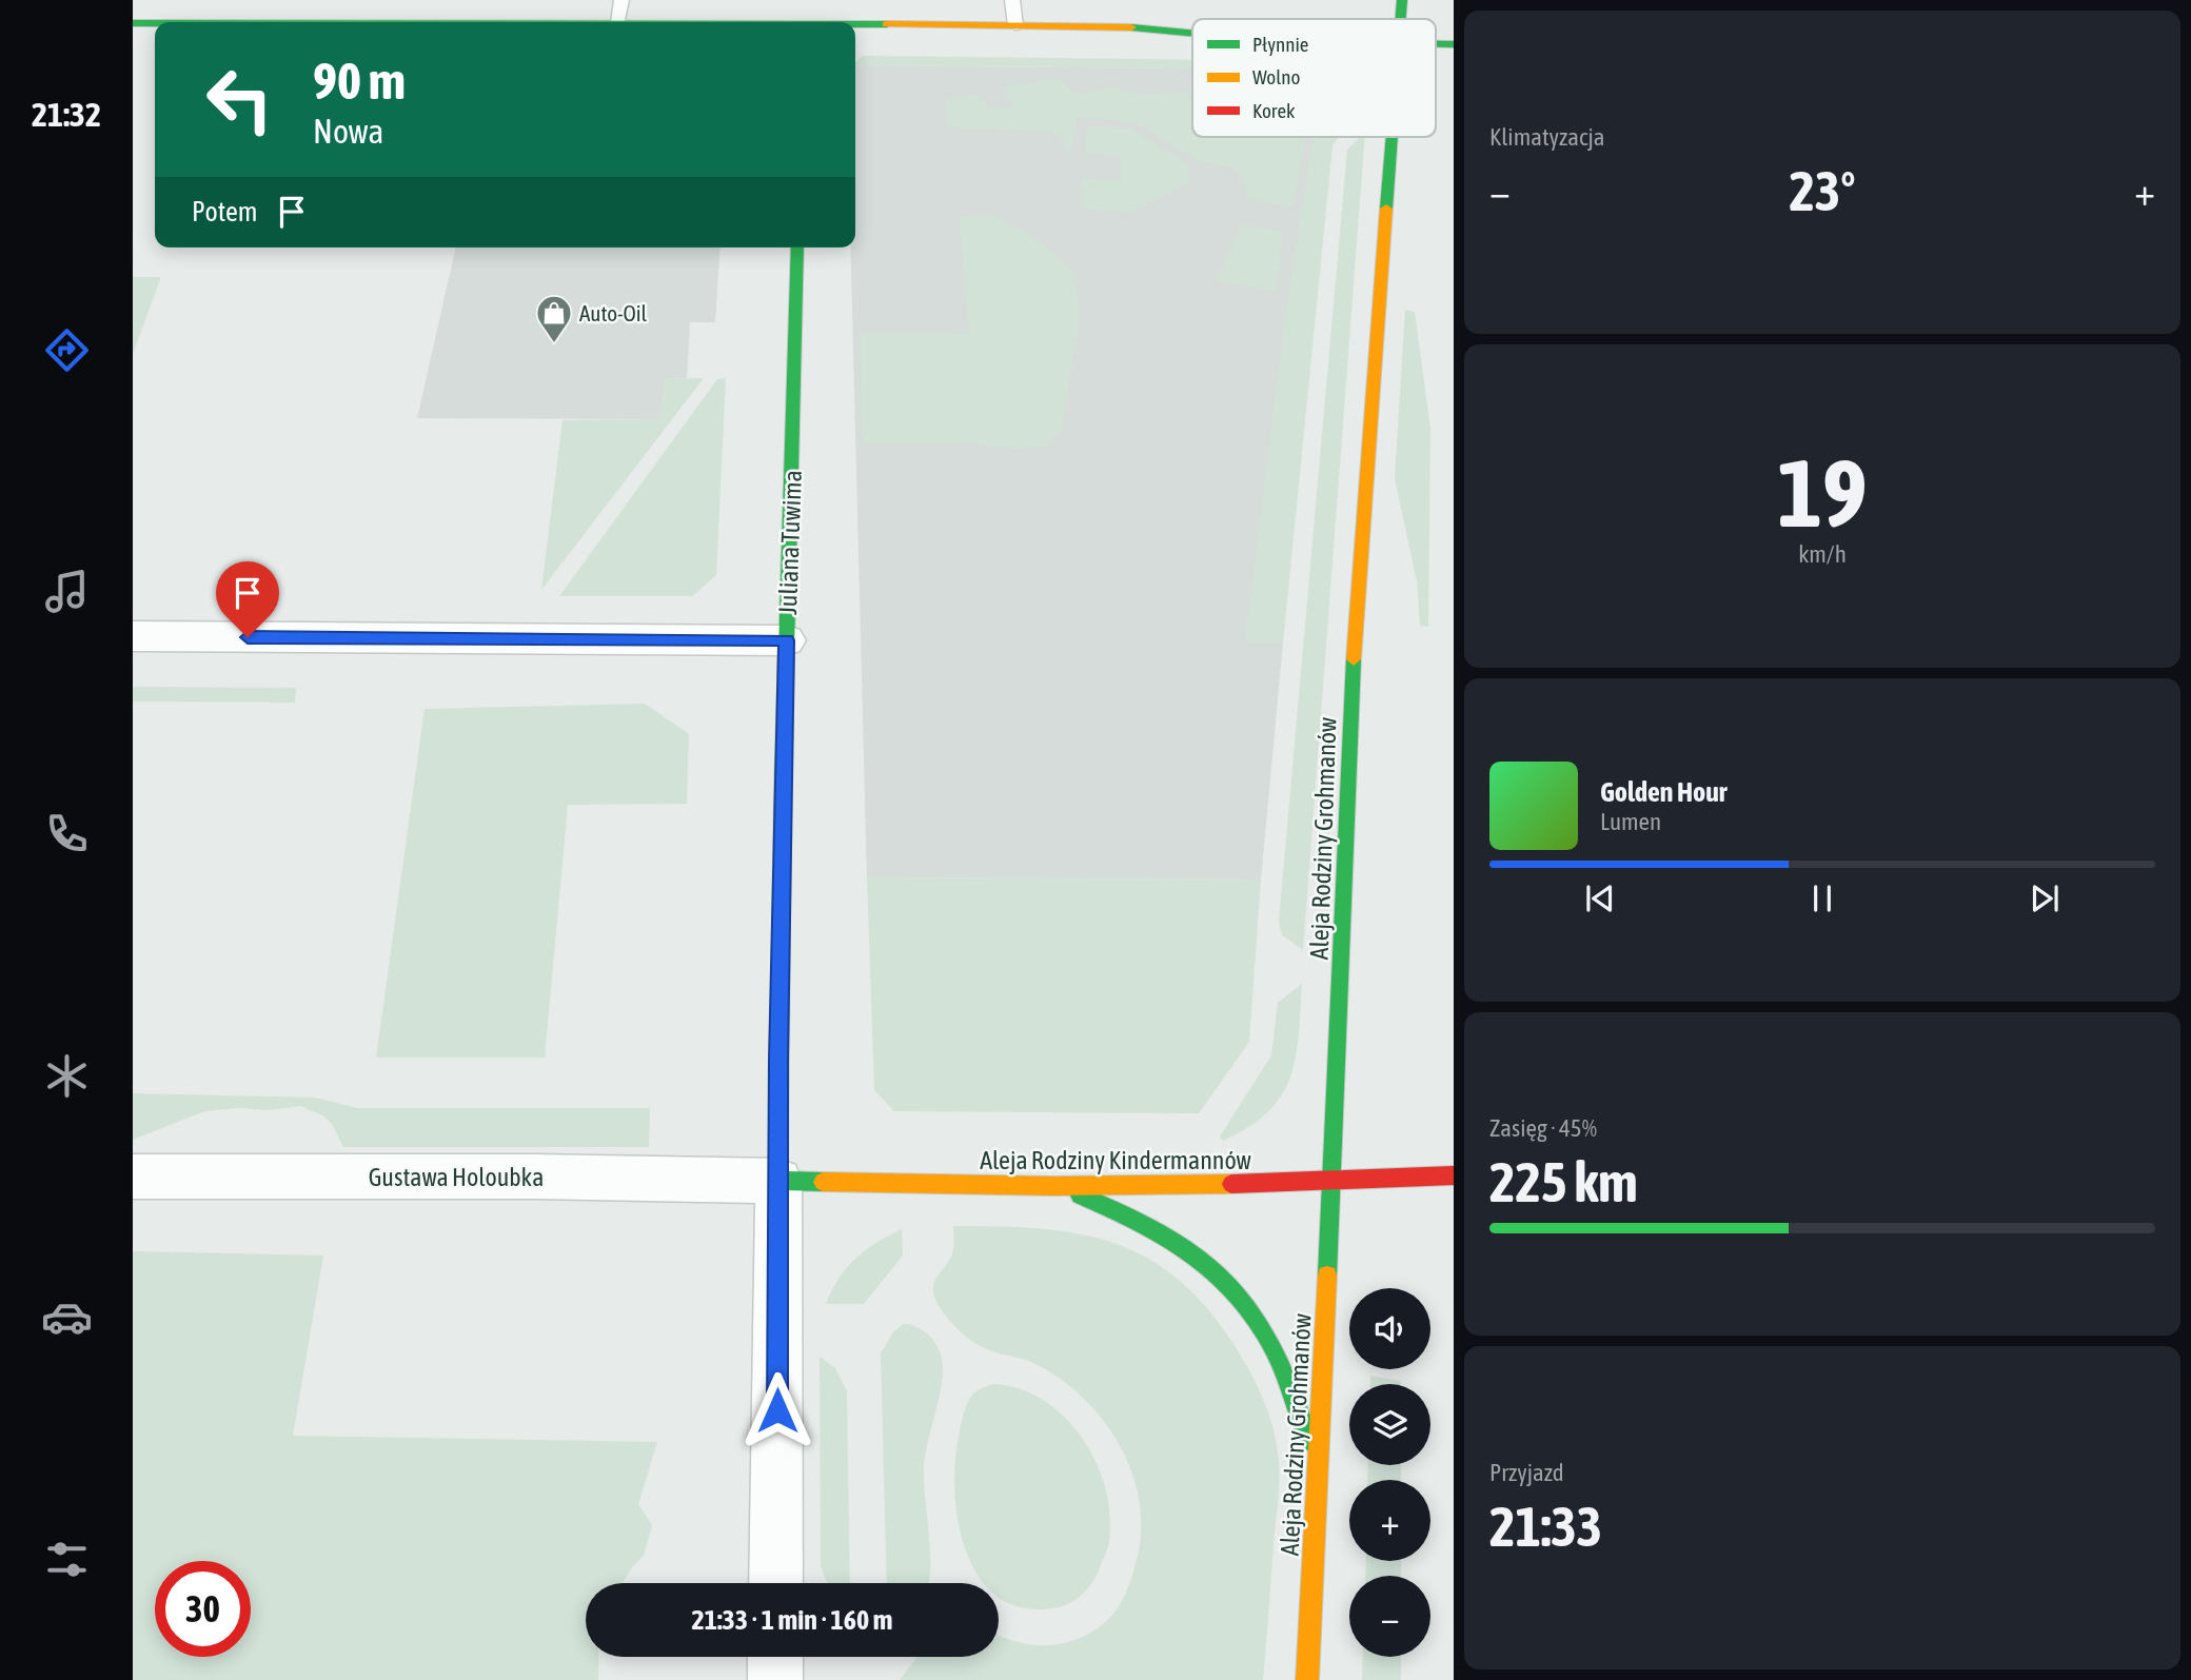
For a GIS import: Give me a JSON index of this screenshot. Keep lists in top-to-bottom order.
{
  "streets": {
    "street": [
      "Juliana Tuwima",
      "Aleja Rodziny Grohmanów",
      "Aleja Rodziny Kindermannów",
      "Gustawa Holoubka"
    ]
  },
  "crossings": [
    ["Juliana Tuwima", "Aleja Rodziny Kindermannów"],
    ["Juliana Tuwima", "Gustawa Holoubka"],
    ["Aleja Rodziny Grohmanów", "Aleja Rodziny Kindermannów"],
    ["Aleja Rodziny Kindermannów", "Gustawa Holoubka"]
  ],
  "places": {
    "shop": ["Auto-Oil"]
  },
  "legend": ["Płynnie", "Wolno", "Korek"],
  "page": {
    "tabs": "21:32",
    "tile": [
      "Klimatyzacja",
      ["19", "km/h"],
      ["Zasięg · 45%", "225 km"],
      ["Przyjazd", "21:33"]
    ],
    "turn": ["90 m", "Nowa"],
    "heat": ["−", "23°", "+"],
    "then": "Potem",
    "song": ["Golden Hour", "Lumen"],
    "map_buttons": ["+", "−"],
    "limit": "30",
    "trip": "21:33 · 1 min · 160 m"
  }
}
